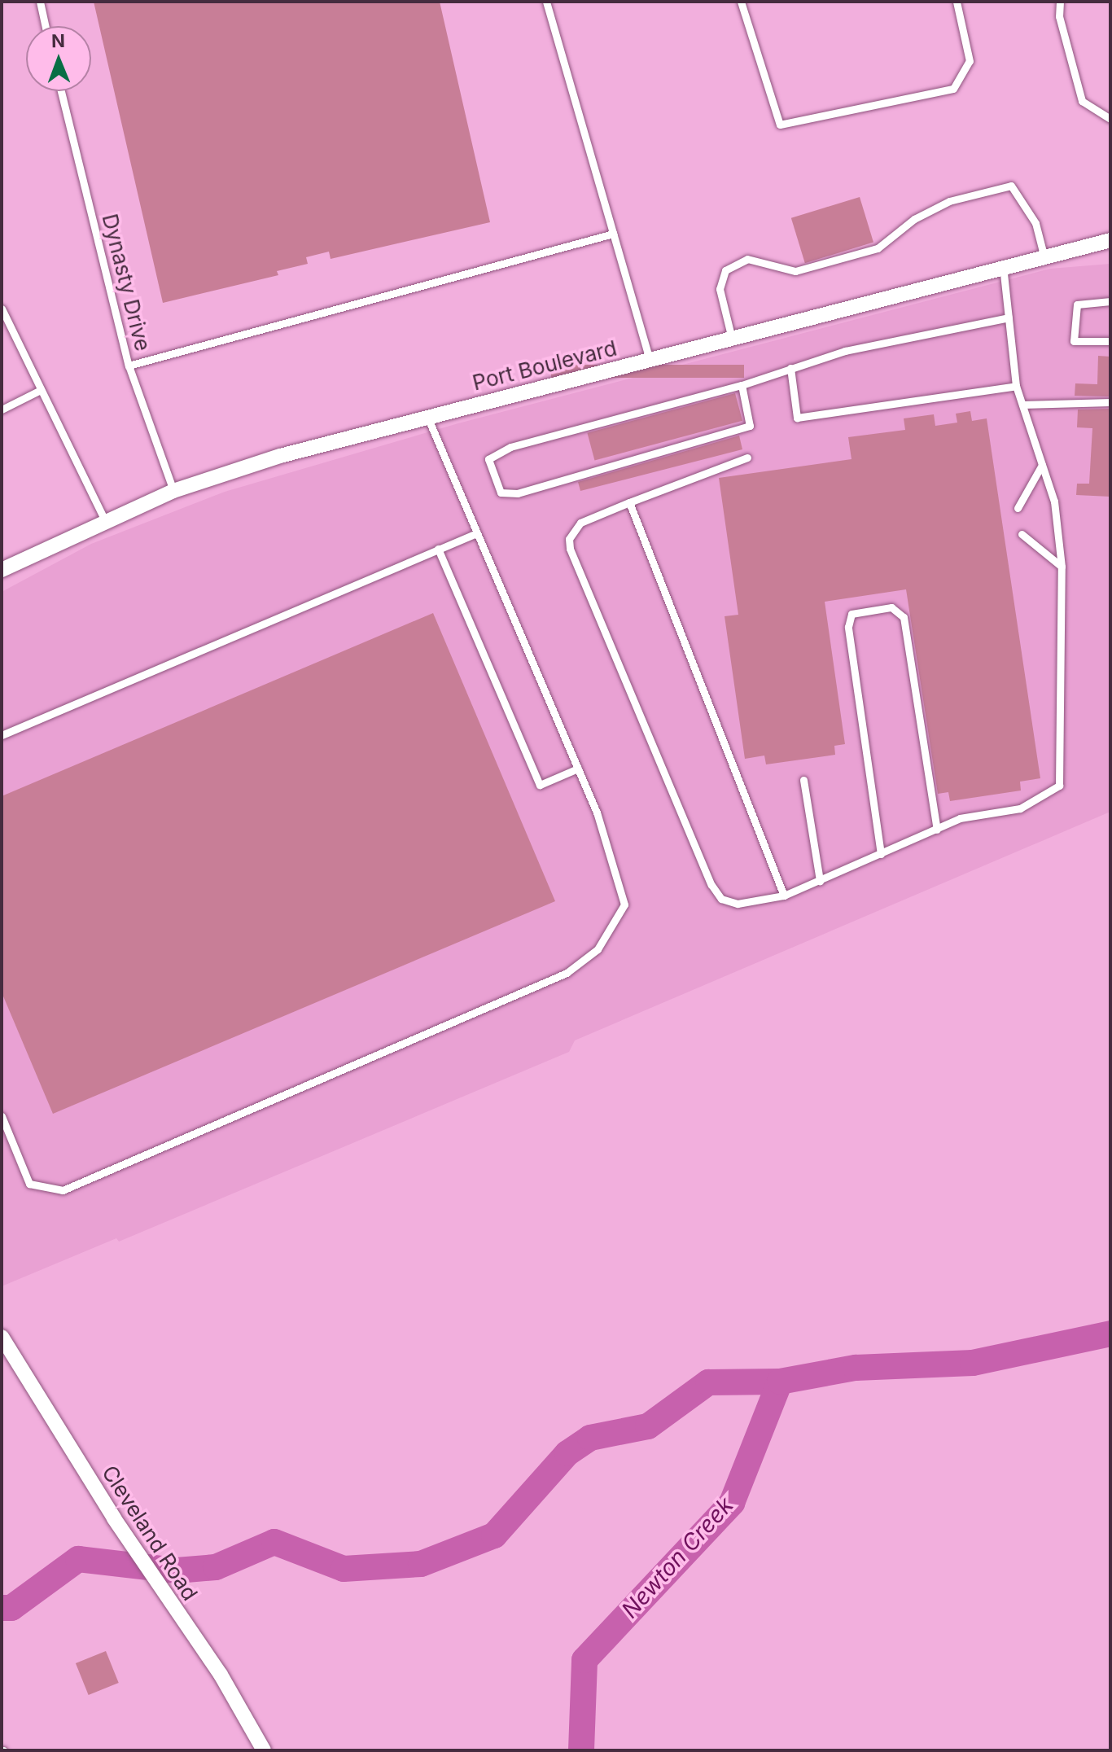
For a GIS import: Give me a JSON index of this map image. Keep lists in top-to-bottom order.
{
  "streets": {
    "street": ["Port Boulevard", "Cleveland Road"],
    "lane": ["Dynasty Drive"]
  },
  "crossings": [
    ["Dynasty Drive", "Port Boulevard"]
  ],
  "water": ["Newton Creek"],
  "north": "top"
}
